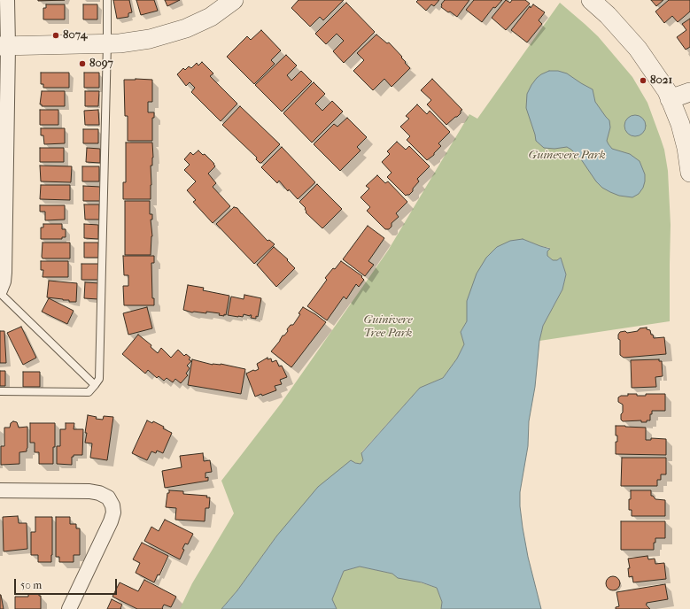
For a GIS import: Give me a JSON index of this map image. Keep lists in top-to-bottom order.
{
  "parks": ["Guinevere Park", "Guinivere Tree Park"],
  "places": ["8074", "8097", "8021"],
  "scale_bar": "50 m"
}
